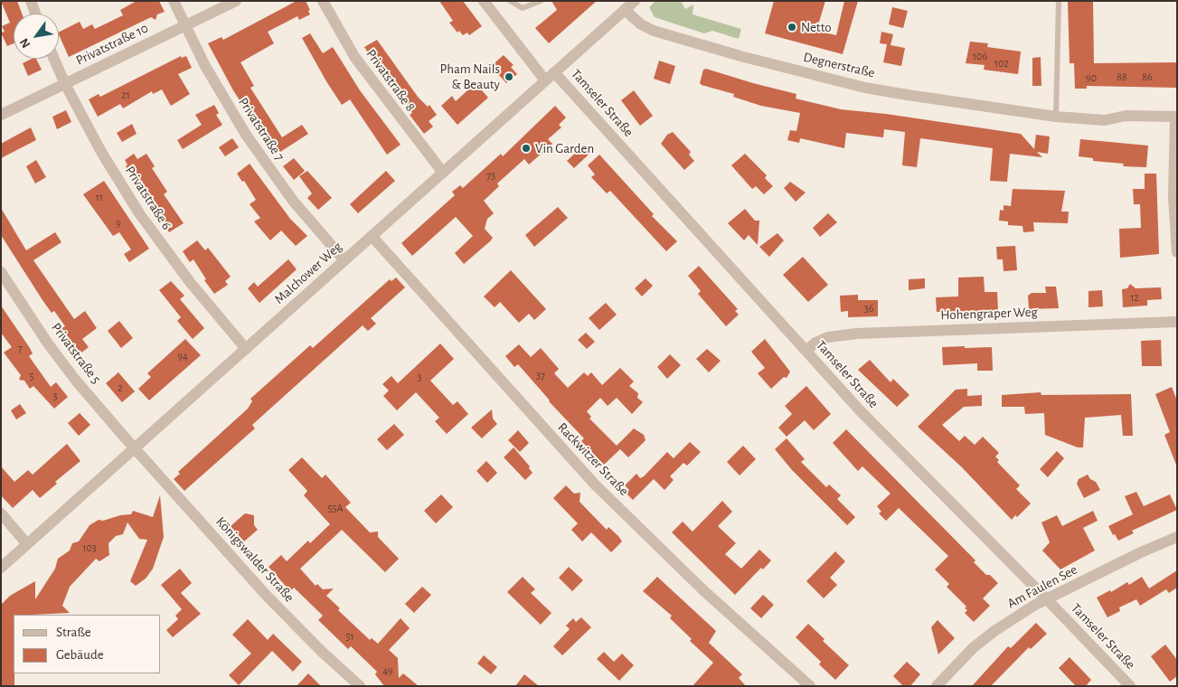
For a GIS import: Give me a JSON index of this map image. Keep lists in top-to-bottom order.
{
  "streets": {
    "street": [
      "Privatstraße 10",
      "Degnerstraße",
      "Privatstraße 8",
      "Tamseler Straße",
      "Privatstraße 7",
      "Privatstraße 6",
      "Malchower Weg",
      "Hohengraper Weg",
      "Privatstraße 5",
      "Rackwitzer Straße",
      "Königswalder Straße",
      "Am Faulen See"
    ]
  },
  "crossings": [
    ["Privatstraße 10", "Privatstraße 7"],
    ["Privatstraße 10", "Privatstraße 6"],
    ["Degnerstraße", "Malchower Weg"],
    ["Privatstraße 8", "Malchower Weg"],
    ["Tamseler Straße", "Malchower Weg"],
    ["Tamseler Straße", "Hohengraper Weg"],
    ["Tamseler Straße", "Am Faulen See"],
    ["Privatstraße 7", "Malchower Weg"],
    ["Privatstraße 6", "Malchower Weg"],
    ["Malchower Weg", "Privatstraße 5"],
    ["Malchower Weg", "Rackwitzer Straße"],
    ["Malchower Weg", "Königswalder Straße"],
    ["Privatstraße 5", "Königswalder Straße"]
  ],
  "places": ["Netto", "Pham Nails & Beauty", "Vin Garden"],
  "house_numbers": [
    "106",
    "102",
    "88",
    "86",
    "90",
    "21",
    "73",
    "11",
    "9",
    "12",
    "36",
    "7",
    "94",
    "37",
    "5",
    "3",
    "2",
    "3",
    "55A",
    "103",
    "51",
    "49"
  ],
  "legend": ["Straße", "Gebäude"],
  "north": "bottom left"
}
